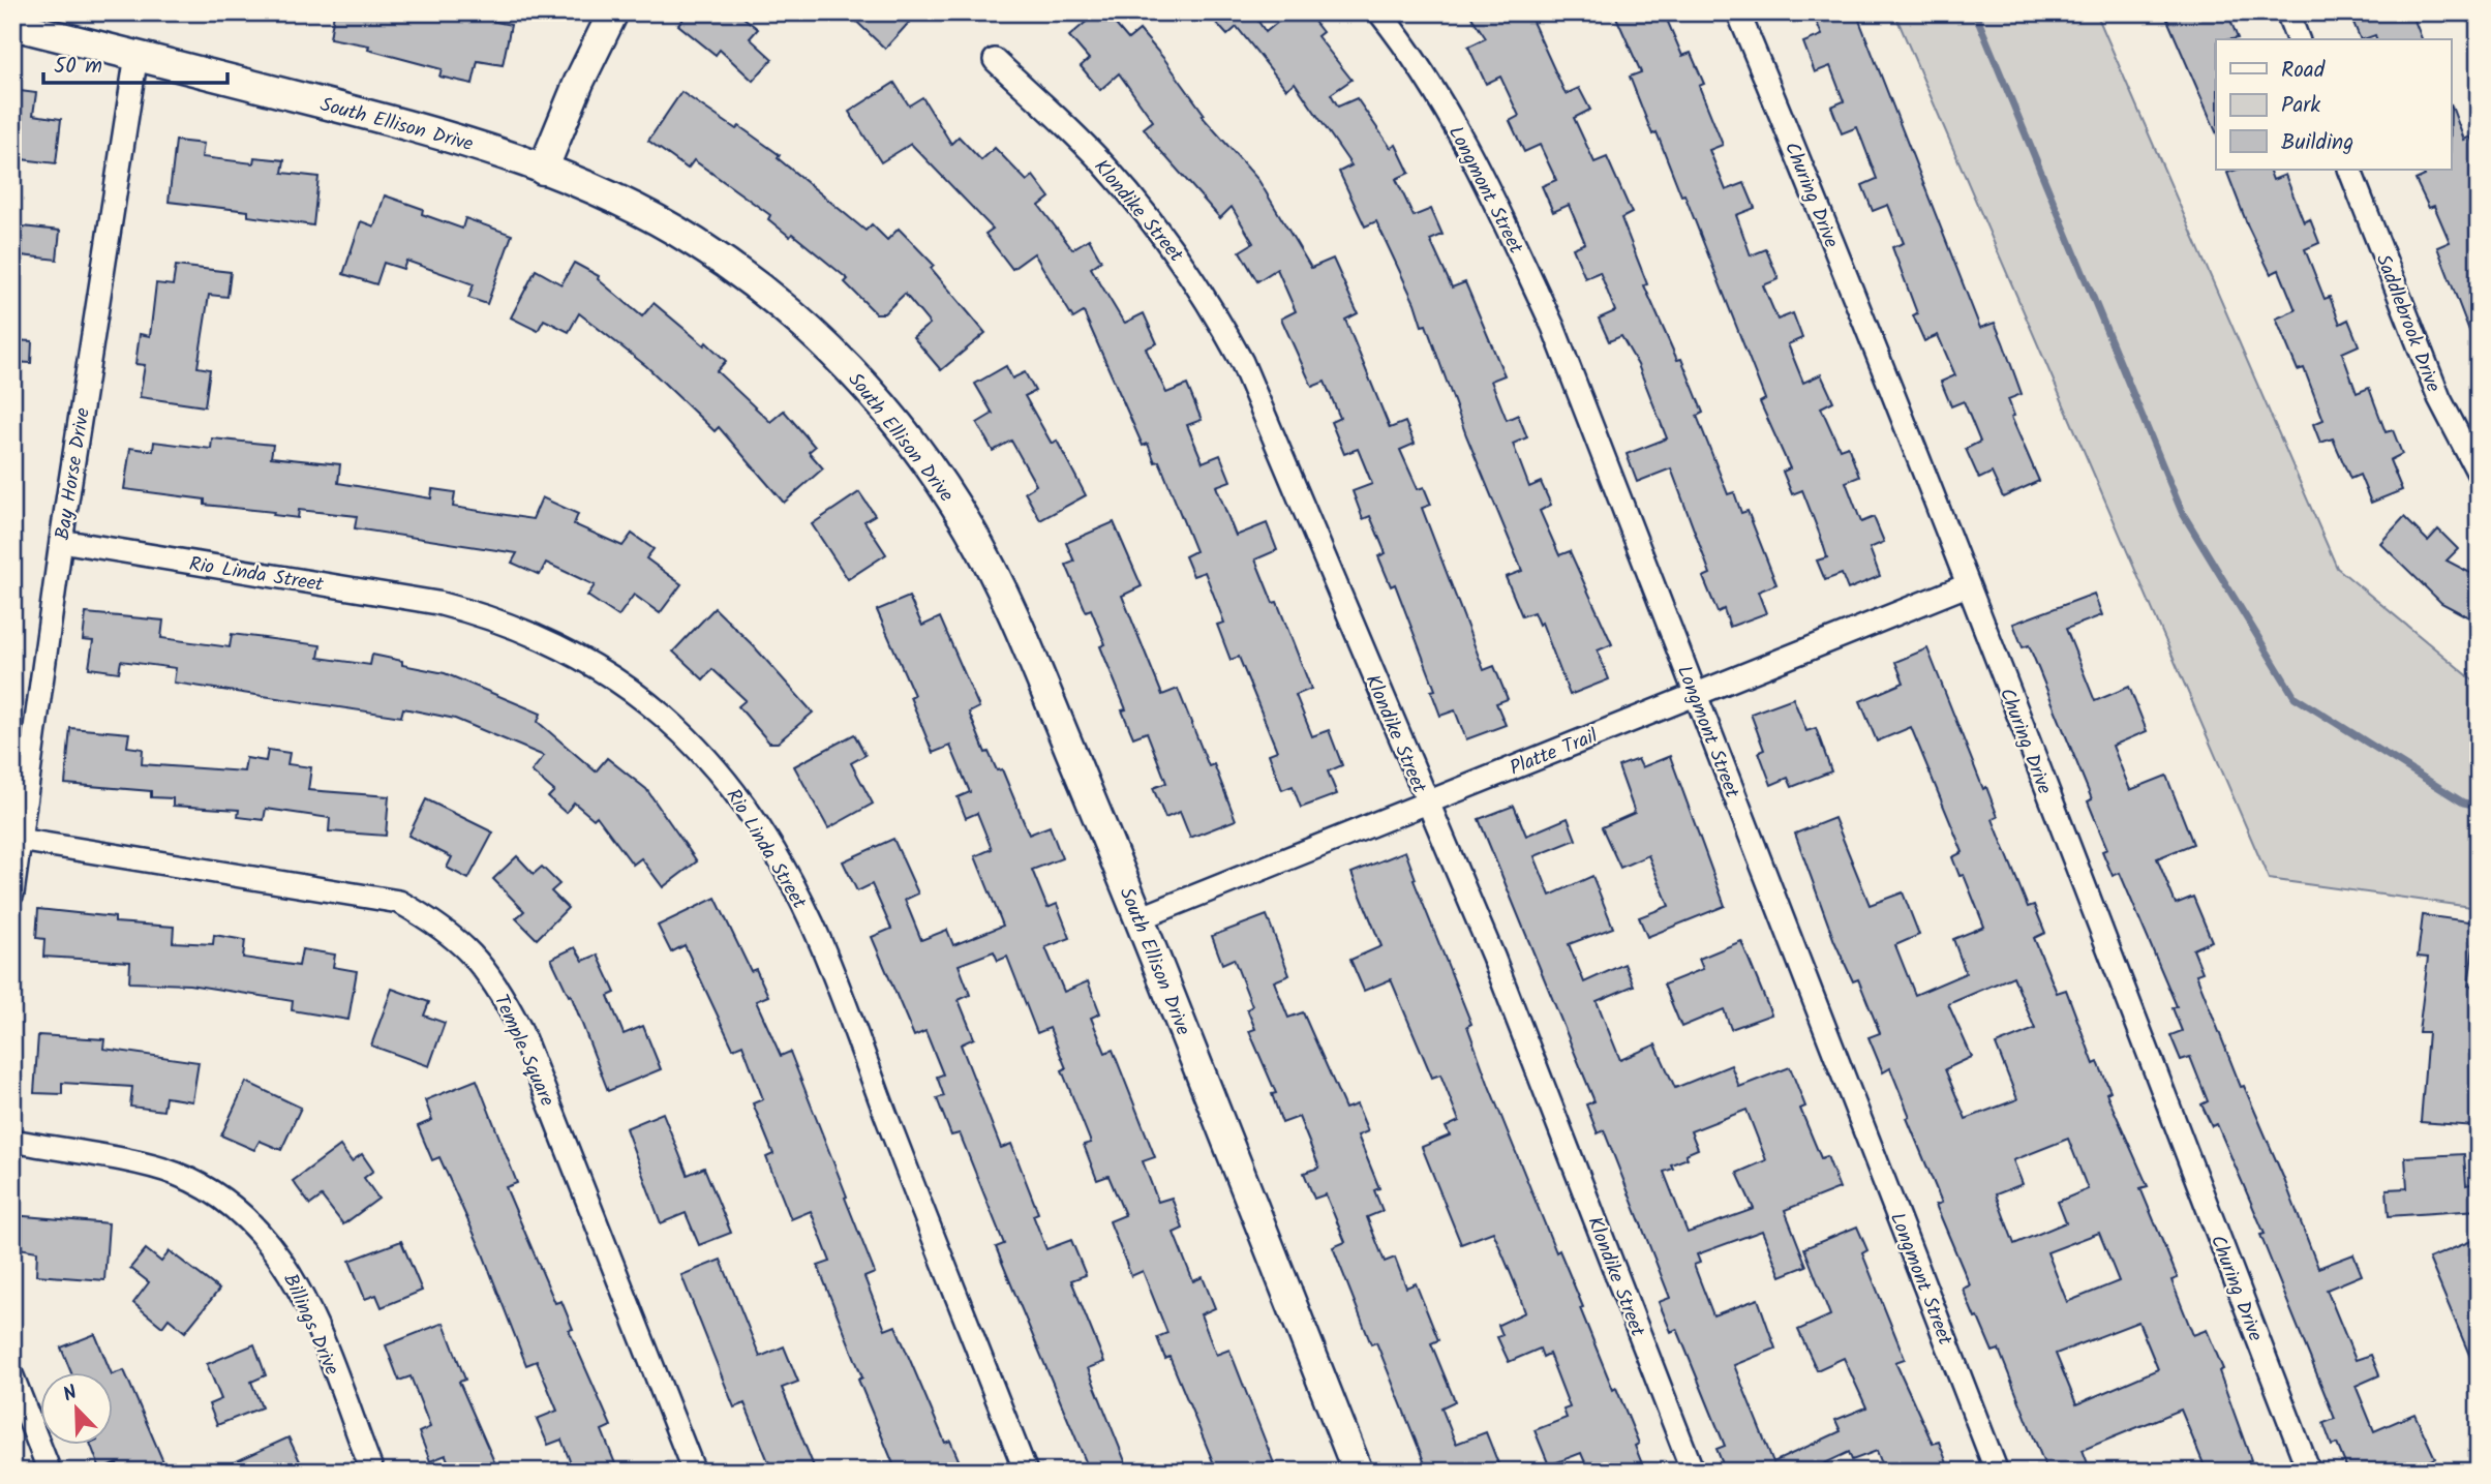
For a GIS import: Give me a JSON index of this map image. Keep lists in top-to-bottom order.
{
  "streets": {
    "street": [
      "South Ellison Drive",
      "Longmont Street",
      "Churing Drive",
      "Klondike Street",
      "Saddlebrook Drive",
      "Bay Horse Drive",
      "Rio Linda Street",
      "Platte Trail",
      "Temple Square",
      "Billings Drive"
    ]
  },
  "crossings": [
    ["South Ellison Drive", "Bay Horse Drive"],
    ["South Ellison Drive", "Platte Trail"],
    ["Longmont Street", "Platte Trail"],
    ["Churing Drive", "Platte Trail"],
    ["Klondike Street", "Platte Trail"],
    ["Bay Horse Drive", "Rio Linda Street"],
    ["Bay Horse Drive", "Temple Square"]
  ],
  "legend": ["Road", "Park", "Building"],
  "scale_bar": "50 m",
  "north": "top left"
}
